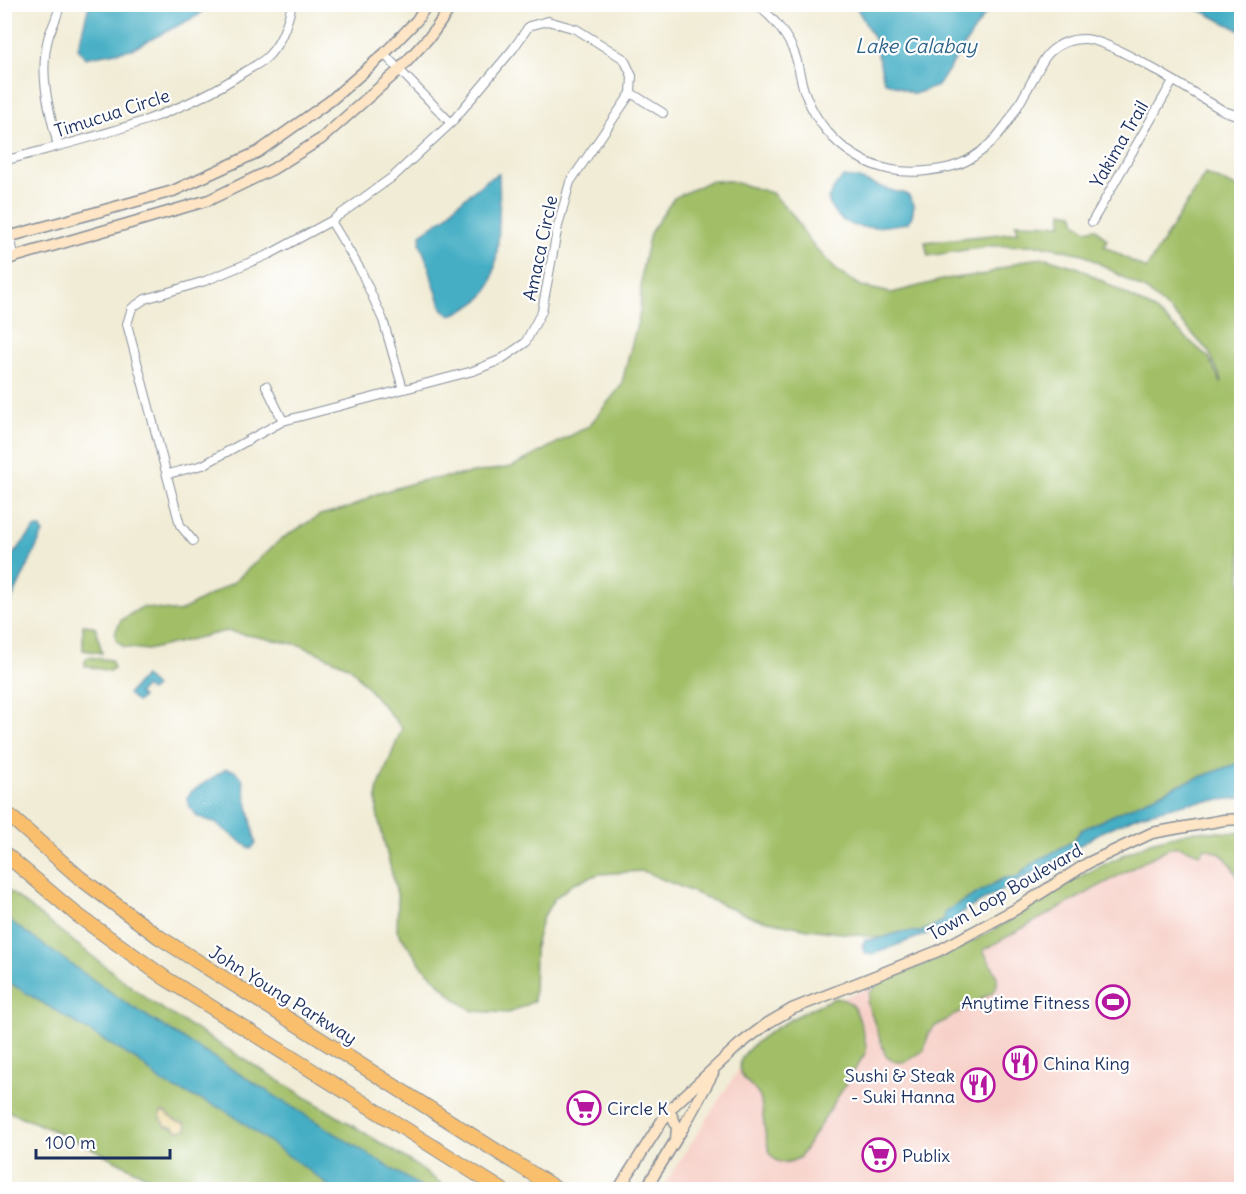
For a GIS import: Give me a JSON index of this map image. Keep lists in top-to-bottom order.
{
  "streets": {
    "highway": ["John Young Parkway"],
    "street": [
      "Timucua Circle",
      "Yakima Trail",
      "Amaca Circle",
      "Town Loop Boulevard"
    ]
  },
  "water": ["Lake Calabay"],
  "places": {
    "sports": ["Anytime Fitness"],
    "restaurant": ["China King", "Sushi & Steak - Suki Hanna"],
    "supermarket": ["Circle K", "Publix"]
  },
  "scale_bar": "100 m"
}
